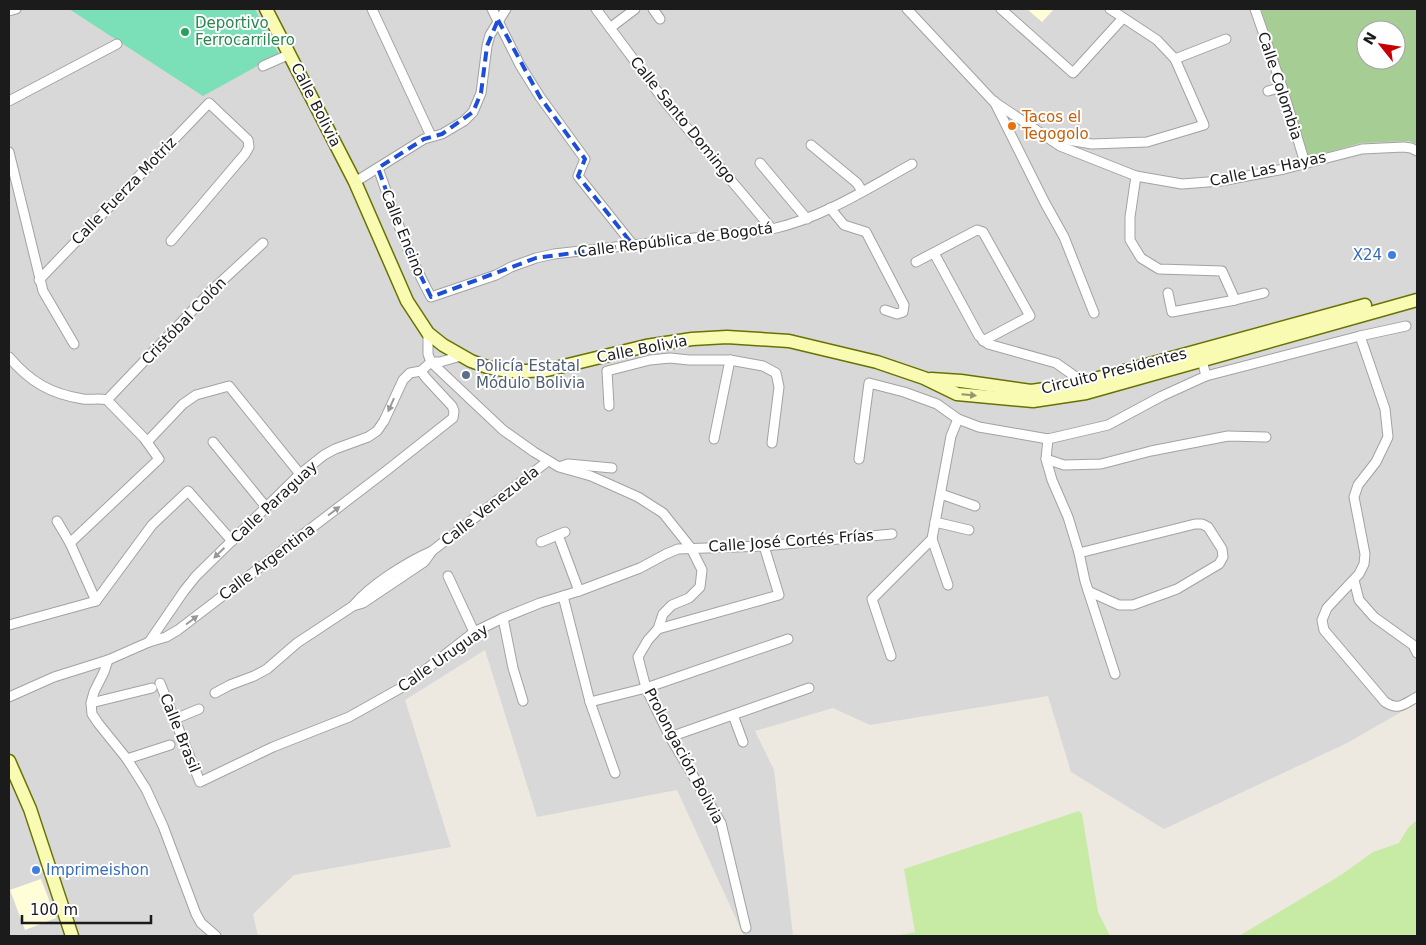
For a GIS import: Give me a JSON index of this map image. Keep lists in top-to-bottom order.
{
  "streets": {
    "main road": ["Calle Bolivia", "Circuito Presidentes"],
    "street": [
      "Calle Colombia",
      "Calle Santo Domingo",
      "Calle Las Hayas",
      "Calle Fuerza Motriz",
      "Calle Encino",
      "Calle República de Bogotá",
      "Cristóbal Colón",
      "Calle Paraguay",
      "Calle Venezuela",
      "Calle José Cortés Frías",
      "Calle Argentina",
      "Calle Uruguay",
      "Calle Brasil",
      "Prolongación Bolivia"
    ]
  },
  "crossings": [
    ["Calle Colombia", "Calle Las Hayas"],
    ["Calle Bolivia", "Calle Encino"],
    ["Calle Bolivia", "Circuito Presidentes"],
    ["Calle Santo Domingo", "Calle República de Bogotá"],
    ["Calle Encino", "Calle República de Bogotá"],
    ["Calle Paraguay", "Calle Argentina"],
    ["Calle Paraguay", "Prolongación Bolivia"],
    ["Calle Venezuela", "Prolongación Bolivia"],
    ["Calle José Cortés Frías", "Calle Uruguay"],
    ["Calle José Cortés Frías", "Prolongación Bolivia"],
    ["Calle Uruguay", "Calle Brasil"],
    ["Calle Uruguay", "Prolongación Bolivia"]
  ],
  "one_way": ["Calle Paraguay", "Calle Argentina"],
  "places": [
    "Deportivo Ferrocarrilero",
    "Tacos el Tegogolo",
    "X24",
    "Policía Estatal Módulo Bolivia",
    "Imprimeishon"
  ],
  "scale_bar": "100 m",
  "north": "top left"
}
